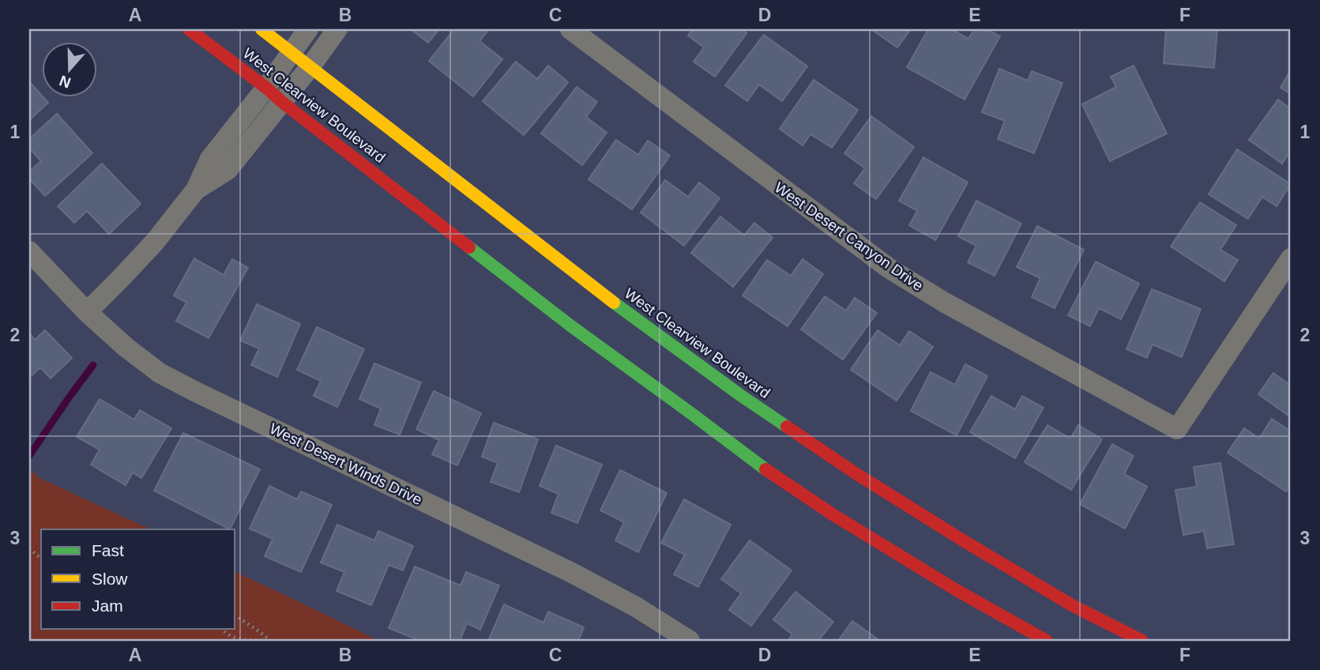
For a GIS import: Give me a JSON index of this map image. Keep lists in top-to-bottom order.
{
  "streets": {
    "street": ["West Clearview Boulevard", "West Desert Canyon Drive", "West Desert Winds Drive"]
  },
  "legend": ["Fast", "Slow", "Jam"],
  "north": "bottom",
  "grid": {
    "columns": [
      "A",
      "B",
      "C",
      "D",
      "E",
      "F"
    ],
    "rows": ["1", "2", "3"]
  }
}
